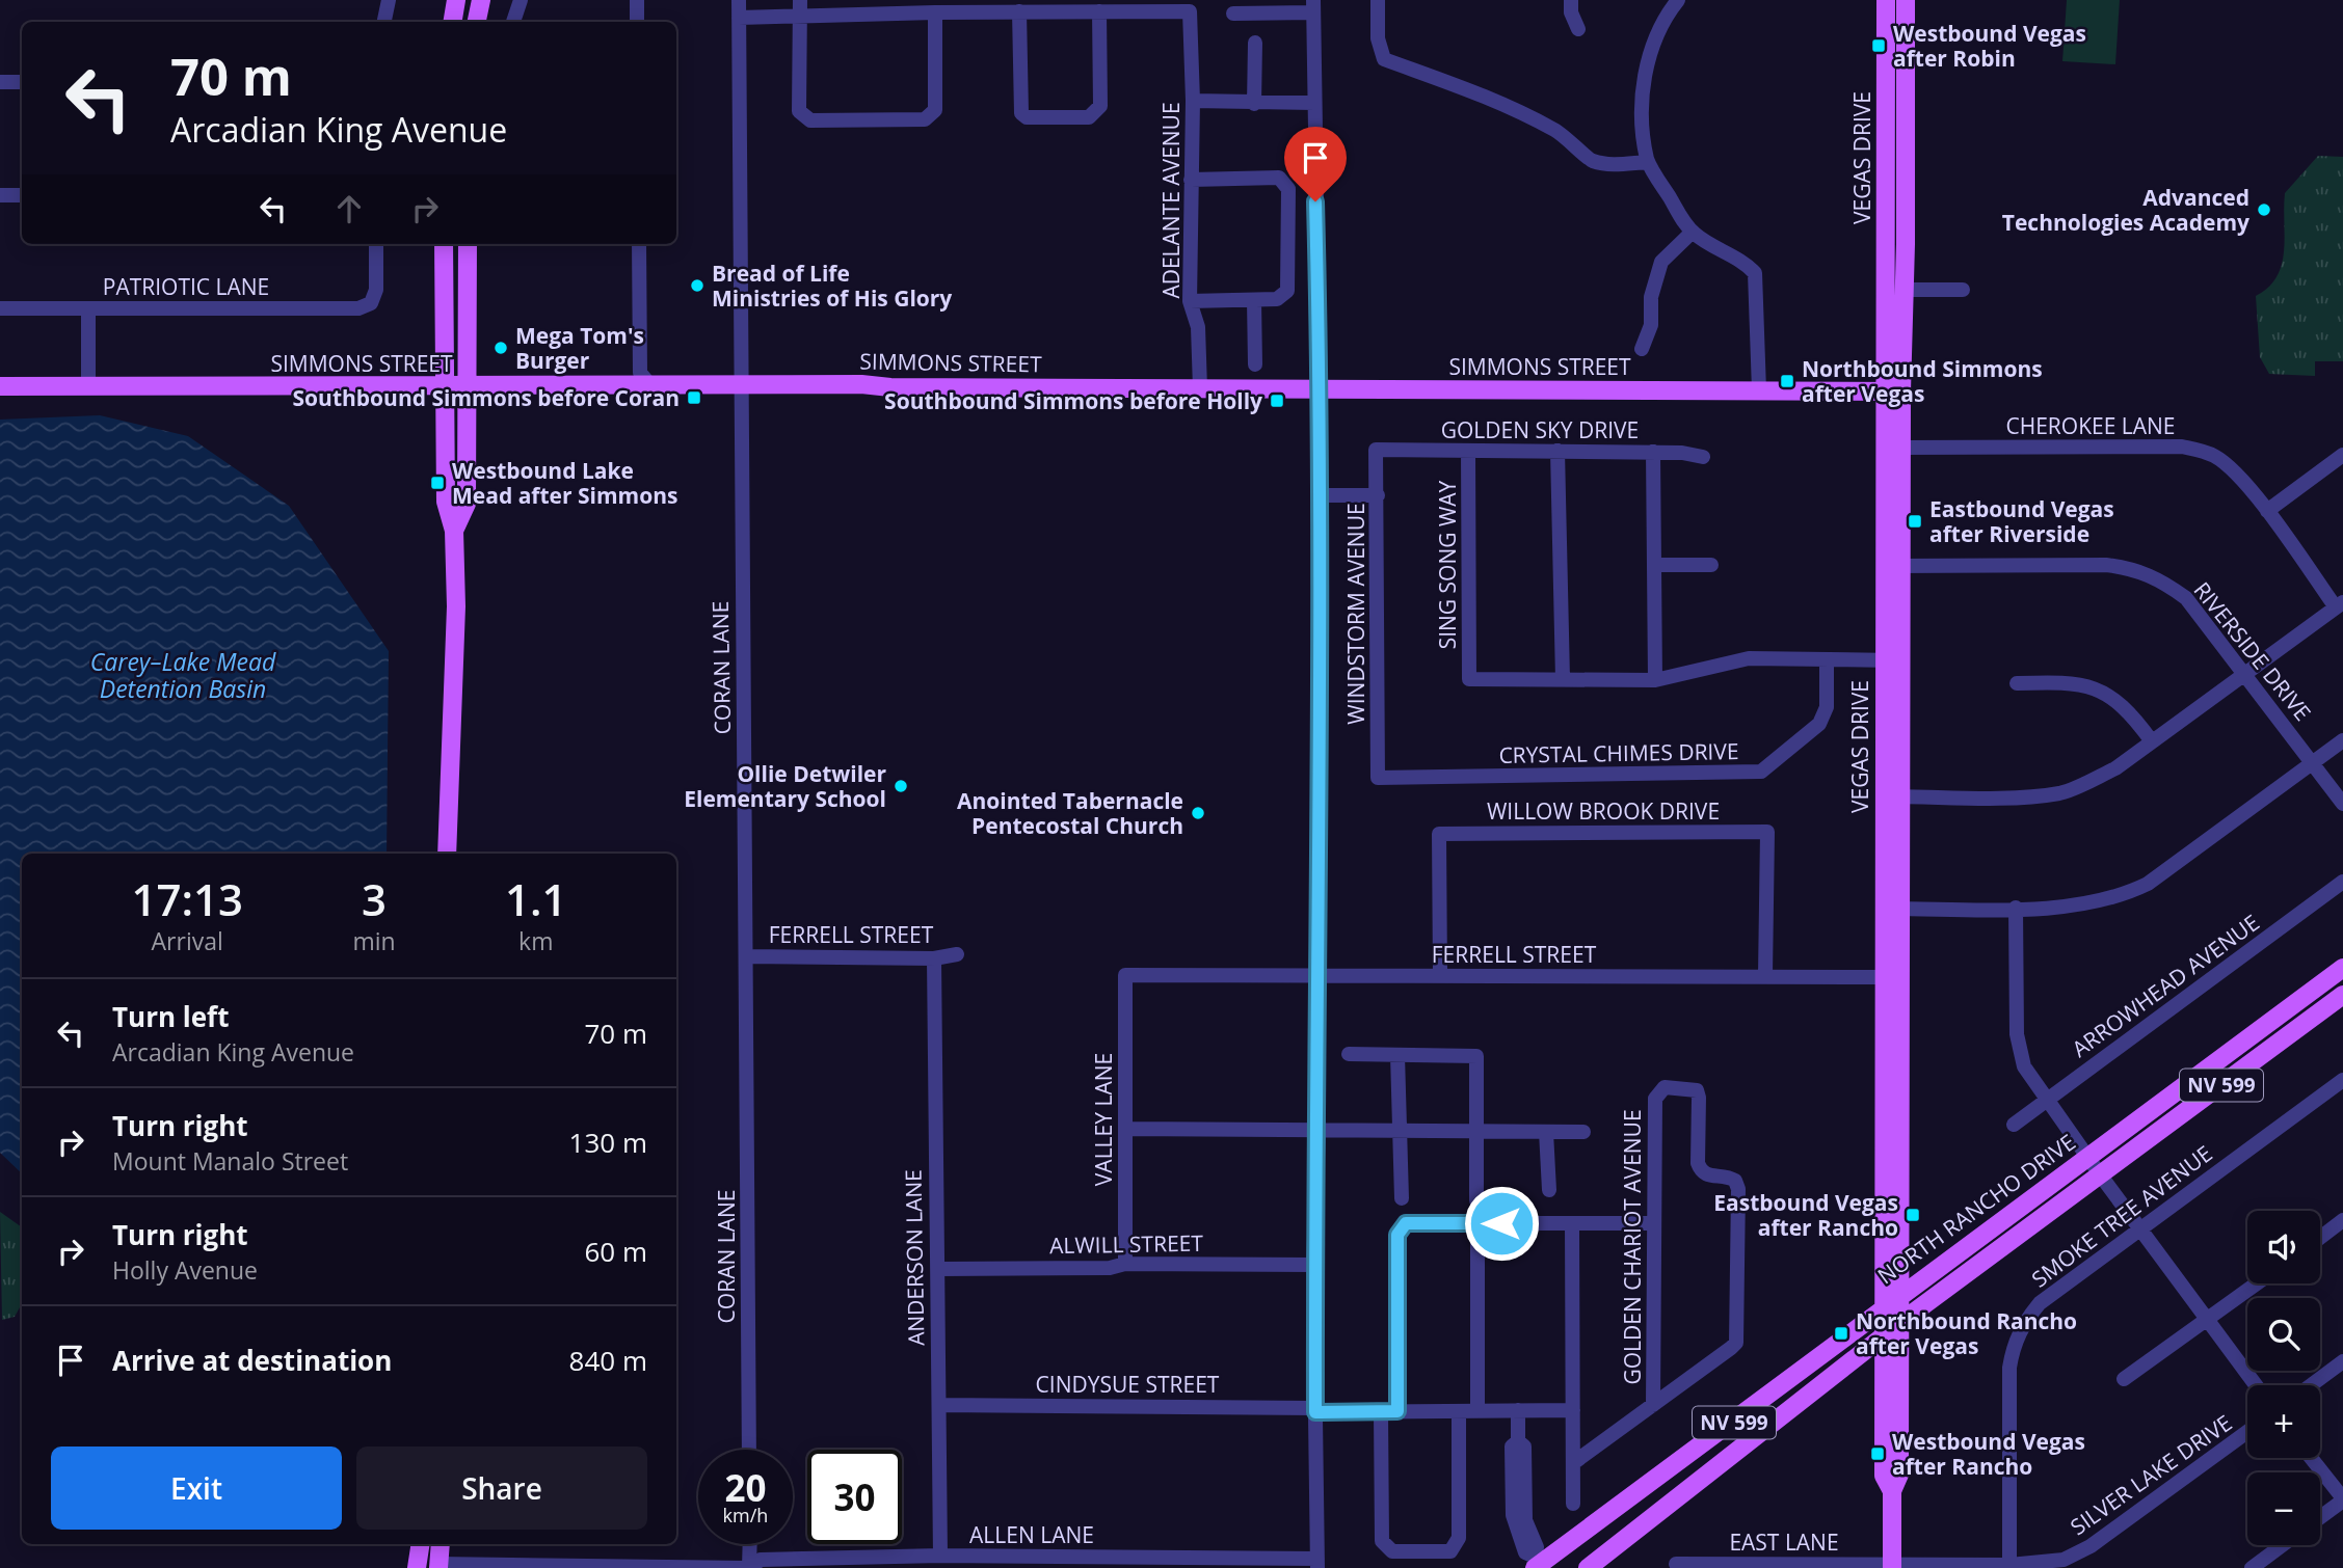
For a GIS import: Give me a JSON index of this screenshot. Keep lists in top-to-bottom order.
{
  "streets": {
    "main road": [
      "VEGAS DRIVE",
      "SIMMONS STREET",
      "NV 599",
      "NORTH RANCHO DRIVE"
    ],
    "street": [
      "ADELANTE AVENUE",
      "PATRIOTIC LANE",
      "CHEROKEE LANE",
      "GOLDEN SKY DRIVE",
      "SING SONG WAY",
      "WINDSTORM AVENUE",
      "RIVERSIDE DRIVE",
      "CORAN LANE",
      "CRYSTAL CHIMES DRIVE",
      "WILLOW BROOK DRIVE",
      "FERRELL STREET",
      "ARROWHEAD AVENUE",
      "VALLEY LANE",
      "SMOKE TREE AVENUE",
      "ALWILL STREET",
      "GOLDEN CHARIOT AVENUE",
      "ANDERSON LANE",
      "CINDYSUE STREET",
      "SILVER LAKE DRIVE",
      "ALLEN LANE",
      "EAST LANE"
    ]
  },
  "crossings": [
    ["VEGAS DRIVE", "SIMMONS STREET"],
    ["VEGAS DRIVE", "CHEROKEE LANE"],
    ["VEGAS DRIVE", "RIVERSIDE DRIVE"],
    ["VEGAS DRIVE", "FERRELL STREET"],
    ["VEGAS DRIVE", "NORTH RANCHO DRIVE"],
    ["VEGAS DRIVE", "SILVER LAKE DRIVE"],
    ["VEGAS DRIVE", "EAST LANE"],
    ["ADELANTE AVENUE", "SIMMONS STREET"],
    ["SIMMONS STREET", "CORAN LANE"],
    ["GOLDEN SKY DRIVE", "SING SONG WAY"],
    ["GOLDEN SKY DRIVE", "WINDSTORM AVENUE"],
    ["WINDSTORM AVENUE", "CRYSTAL CHIMES DRIVE"],
    ["CORAN LANE", "FERRELL STREET"],
    ["WILLOW BROOK DRIVE", "FERRELL STREET"],
    ["FERRELL STREET", "VALLEY LANE"],
    ["FERRELL STREET", "ANDERSON LANE"],
    ["VALLEY LANE", "ALWILL STREET"],
    ["SMOKE TREE AVENUE", "SILVER LAKE DRIVE"],
    ["ALWILL STREET", "ANDERSON LANE"],
    ["ANDERSON LANE", "CINDYSUE STREET"],
    ["ANDERSON LANE", "ALLEN LANE"],
    ["SILVER LAKE DRIVE", "EAST LANE"]
  ],
  "water": ["Carey–Lake Mead Detention Basin"],
  "places": {
    "transit": [
      "Westbound Vegas after Robin",
      "Northbound Simmons after Vegas",
      "Southbound Simmons before Coran",
      "Southbound Simmons before Holly",
      "Westbound Lake Mead after Simmons",
      "Eastbound Vegas after Riverside",
      "Eastbound Vegas after Rancho",
      "Northbound Rancho after Vegas",
      "Westbound Vegas after Rancho"
    ],
    "other": [
      "Advanced Technologies Academy",
      "Bread of Life Ministries of His Glory",
      "Mega Tom's Burger",
      "Ollie Detwiler Elementary School",
      "Anointed Tabernacle Pentecostal Church"
    ]
  },
  "page": {
    "turn": ["70 m", "Arcadian King Avenue"],
    "eta": [
      "17:13",
      "Arrival",
      "3",
      "min",
      "1.1",
      "km"
    ],
    "list": [
      {
        "name": "Turn left",
        "note": "Arcadian King Avenue",
        "value": "70 m"
      },
      {
        "name": "Turn right",
        "note": "Mount Manalo Street",
        "value": "130 m"
      },
      {
        "name": "Turn right",
        "note": "Holly Avenue",
        "value": "60 m"
      },
      {
        "name": "Arrive at destination",
        "value": "840 m"
      }
    ],
    "map_buttons": ["+", "−"],
    "buttons": ["Exit", "Share"],
    "speed": "20 km/h",
    "limit": "30"
  }
}
